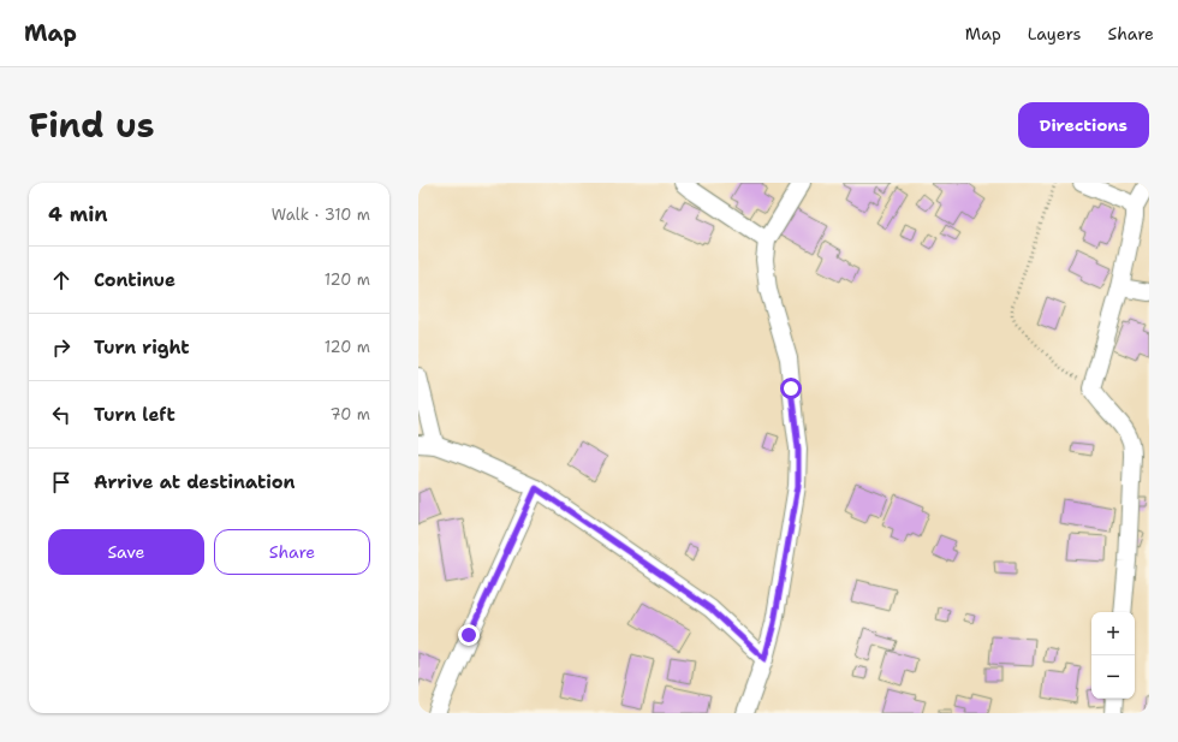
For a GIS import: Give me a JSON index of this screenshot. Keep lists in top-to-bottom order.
{
  "page": {
    "header": "Map",
    "nav": ["Map", "Layers", "Share"],
    "title": "Find us",
    "buttons": [
      "Directions",
      ["Save", "Share"]
    ],
    "heading": ["4 min", "Walk · 310 m"],
    "list": [
      ["Continue", "120 m"],
      ["Turn right", "120 m"],
      ["Turn left", "70 m"],
      "Arrive at destination"
    ],
    "map_buttons": ["+", "−"]
  }
}
